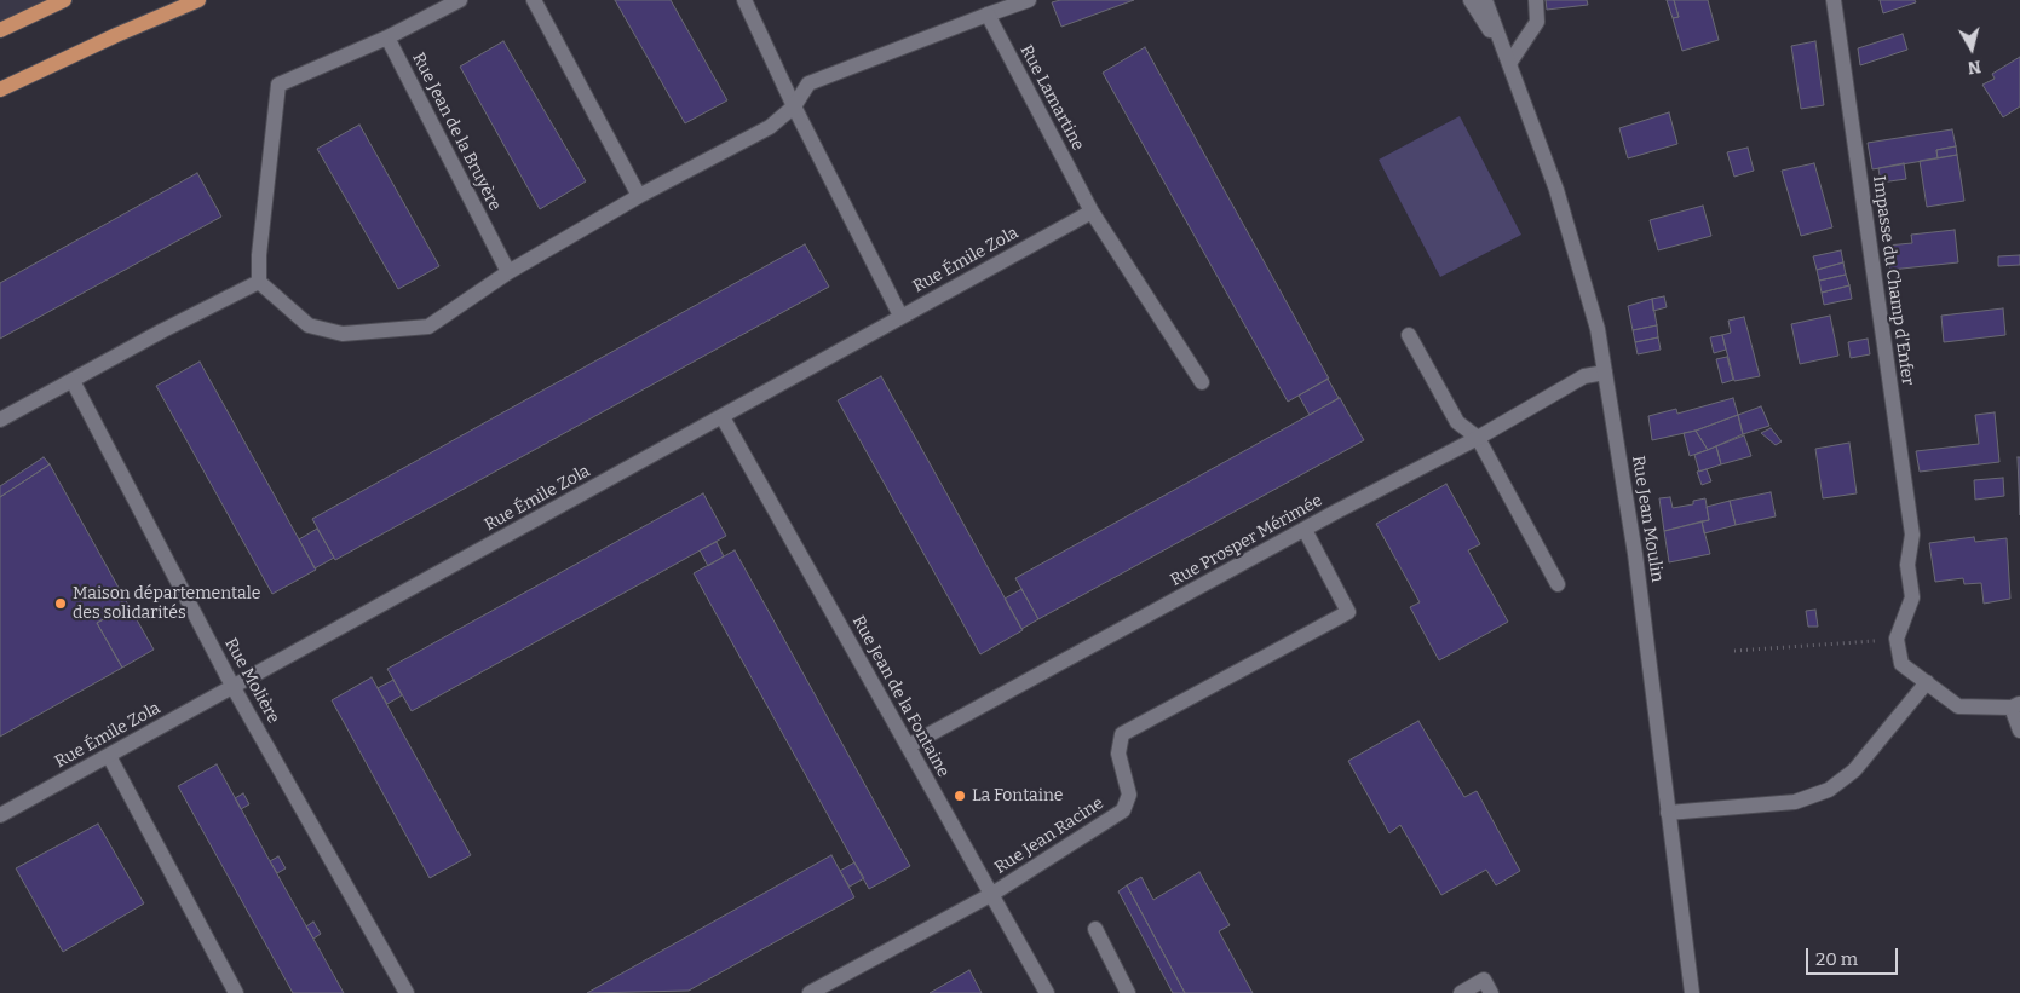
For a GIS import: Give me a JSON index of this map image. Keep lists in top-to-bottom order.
{
  "streets": {
    "street": [
      "Rue Lamartine",
      "Rue Jean de la Bruyère",
      "Rue Émile Zola",
      "Impasse du Champ d'Enfer",
      "Rue Jean Moulin",
      "Rue Prosper Mérimée",
      "Rue Molière",
      "Rue Jean de la Fontaine",
      "Rue Jean Racine"
    ]
  },
  "crossings": [
    ["Rue Lamartine", "Rue Émile Zola"],
    ["Rue Émile Zola", "Rue Molière"],
    ["Rue Émile Zola", "Rue Jean de la Fontaine"],
    ["Rue Jean Moulin", "Rue Prosper Mérimée"],
    ["Rue Prosper Mérimée", "Rue Jean de la Fontaine"],
    ["Rue Prosper Mérimée", "Rue Jean Racine"],
    ["Rue Jean de la Fontaine", "Rue Jean Racine"]
  ],
  "places": ["Maison départementale des solidarités", "La Fontaine"],
  "scale_bar": "20 m",
  "north": "bottom"
}
